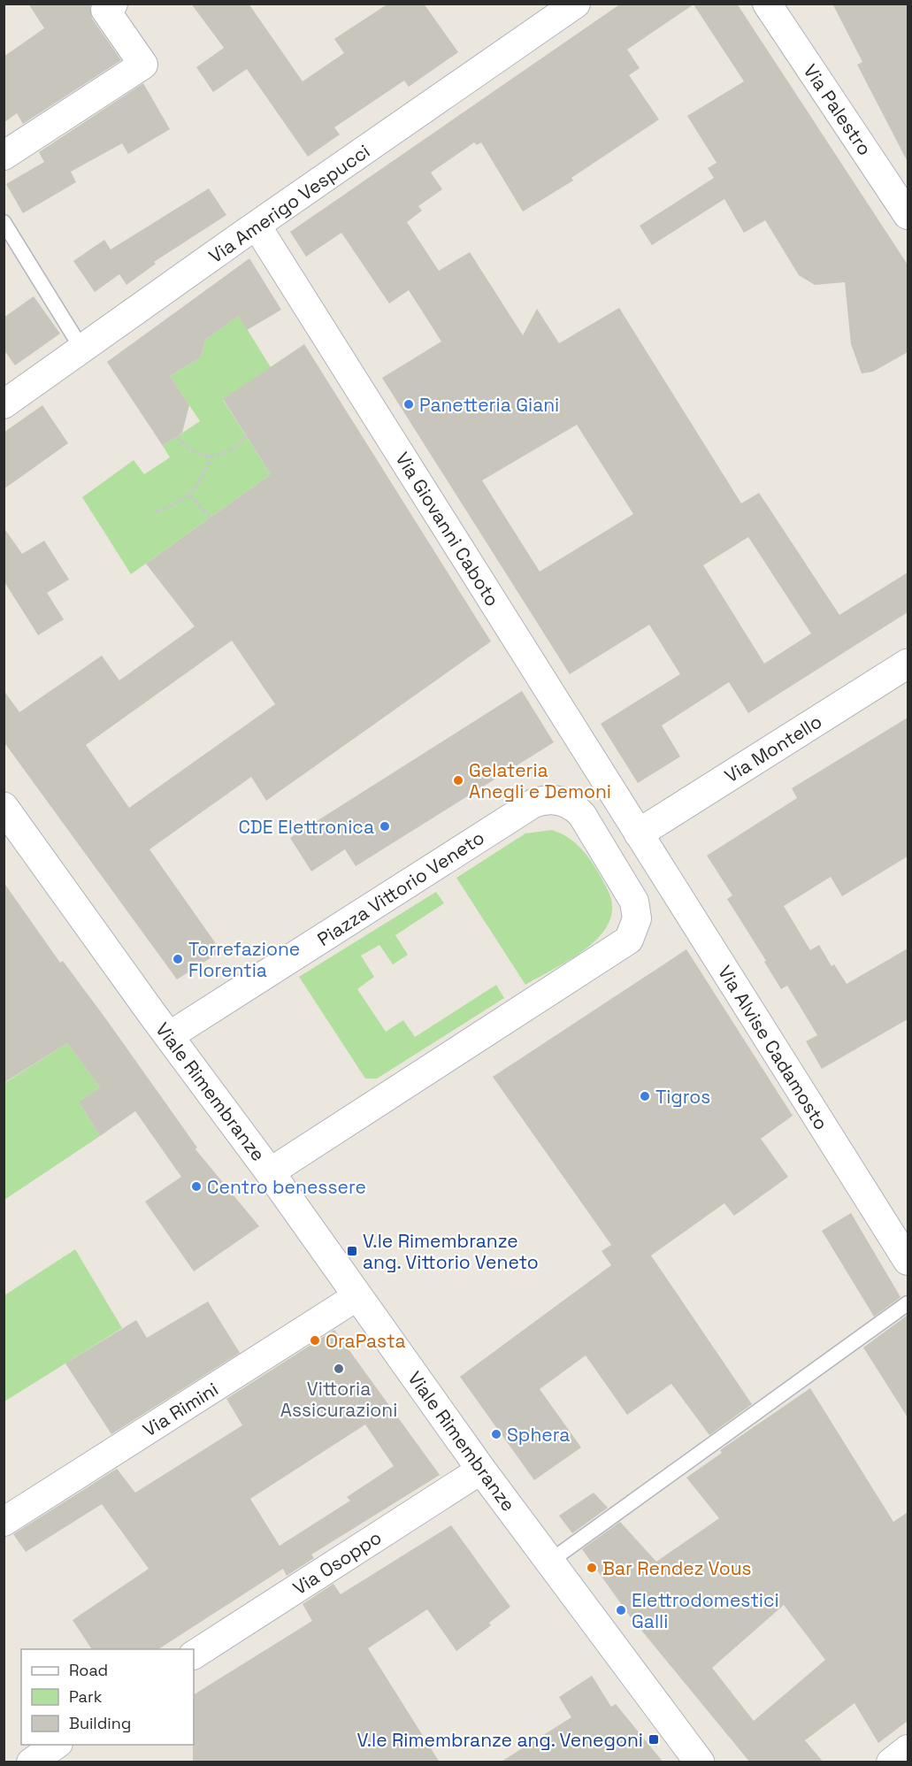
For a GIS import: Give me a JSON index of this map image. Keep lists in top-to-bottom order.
{
  "streets": {
    "street": [
      "Via Palestro",
      "Via Amerigo Vespucci",
      "Via Giovanni Caboto",
      "Via Montello",
      "Piazza Vittorio Veneto",
      "Via Alvise Cadamosto",
      "Viale Rimembranze",
      "Via Rimini",
      "Via Osoppo"
    ]
  },
  "crossings": [
    ["Via Amerigo Vespucci", "Via Giovanni Caboto"],
    ["Via Giovanni Caboto", "Via Montello"],
    ["Via Giovanni Caboto", "Piazza Vittorio Veneto"],
    ["Via Giovanni Caboto", "Via Alvise Cadamosto"],
    ["Via Montello", "Piazza Vittorio Veneto"],
    ["Via Montello", "Via Alvise Cadamosto"],
    ["Piazza Vittorio Veneto", "Via Alvise Cadamosto"],
    ["Piazza Vittorio Veneto", "Viale Rimembranze"],
    ["Viale Rimembranze", "Via Rimini"],
    ["Viale Rimembranze", "Via Osoppo"]
  ],
  "places": {
    "other": [
      "Panetteria Giani",
      "Gelateria Anegli e Demoni",
      "CDE Elettronica",
      "Torrefazione Florentia",
      "Tigros",
      "Centro benessere",
      "OraPasta",
      "Vittoria Assicurazioni",
      "Sphera",
      "Bar Rendez Vous",
      "Elettrodomestici Galli"
    ],
    "transit": ["V.le Rimembranze ang. Vittorio Veneto", "V.le Rimembranze ang. Venegoni"]
  },
  "legend": ["Road", "Park", "Building"]
}
